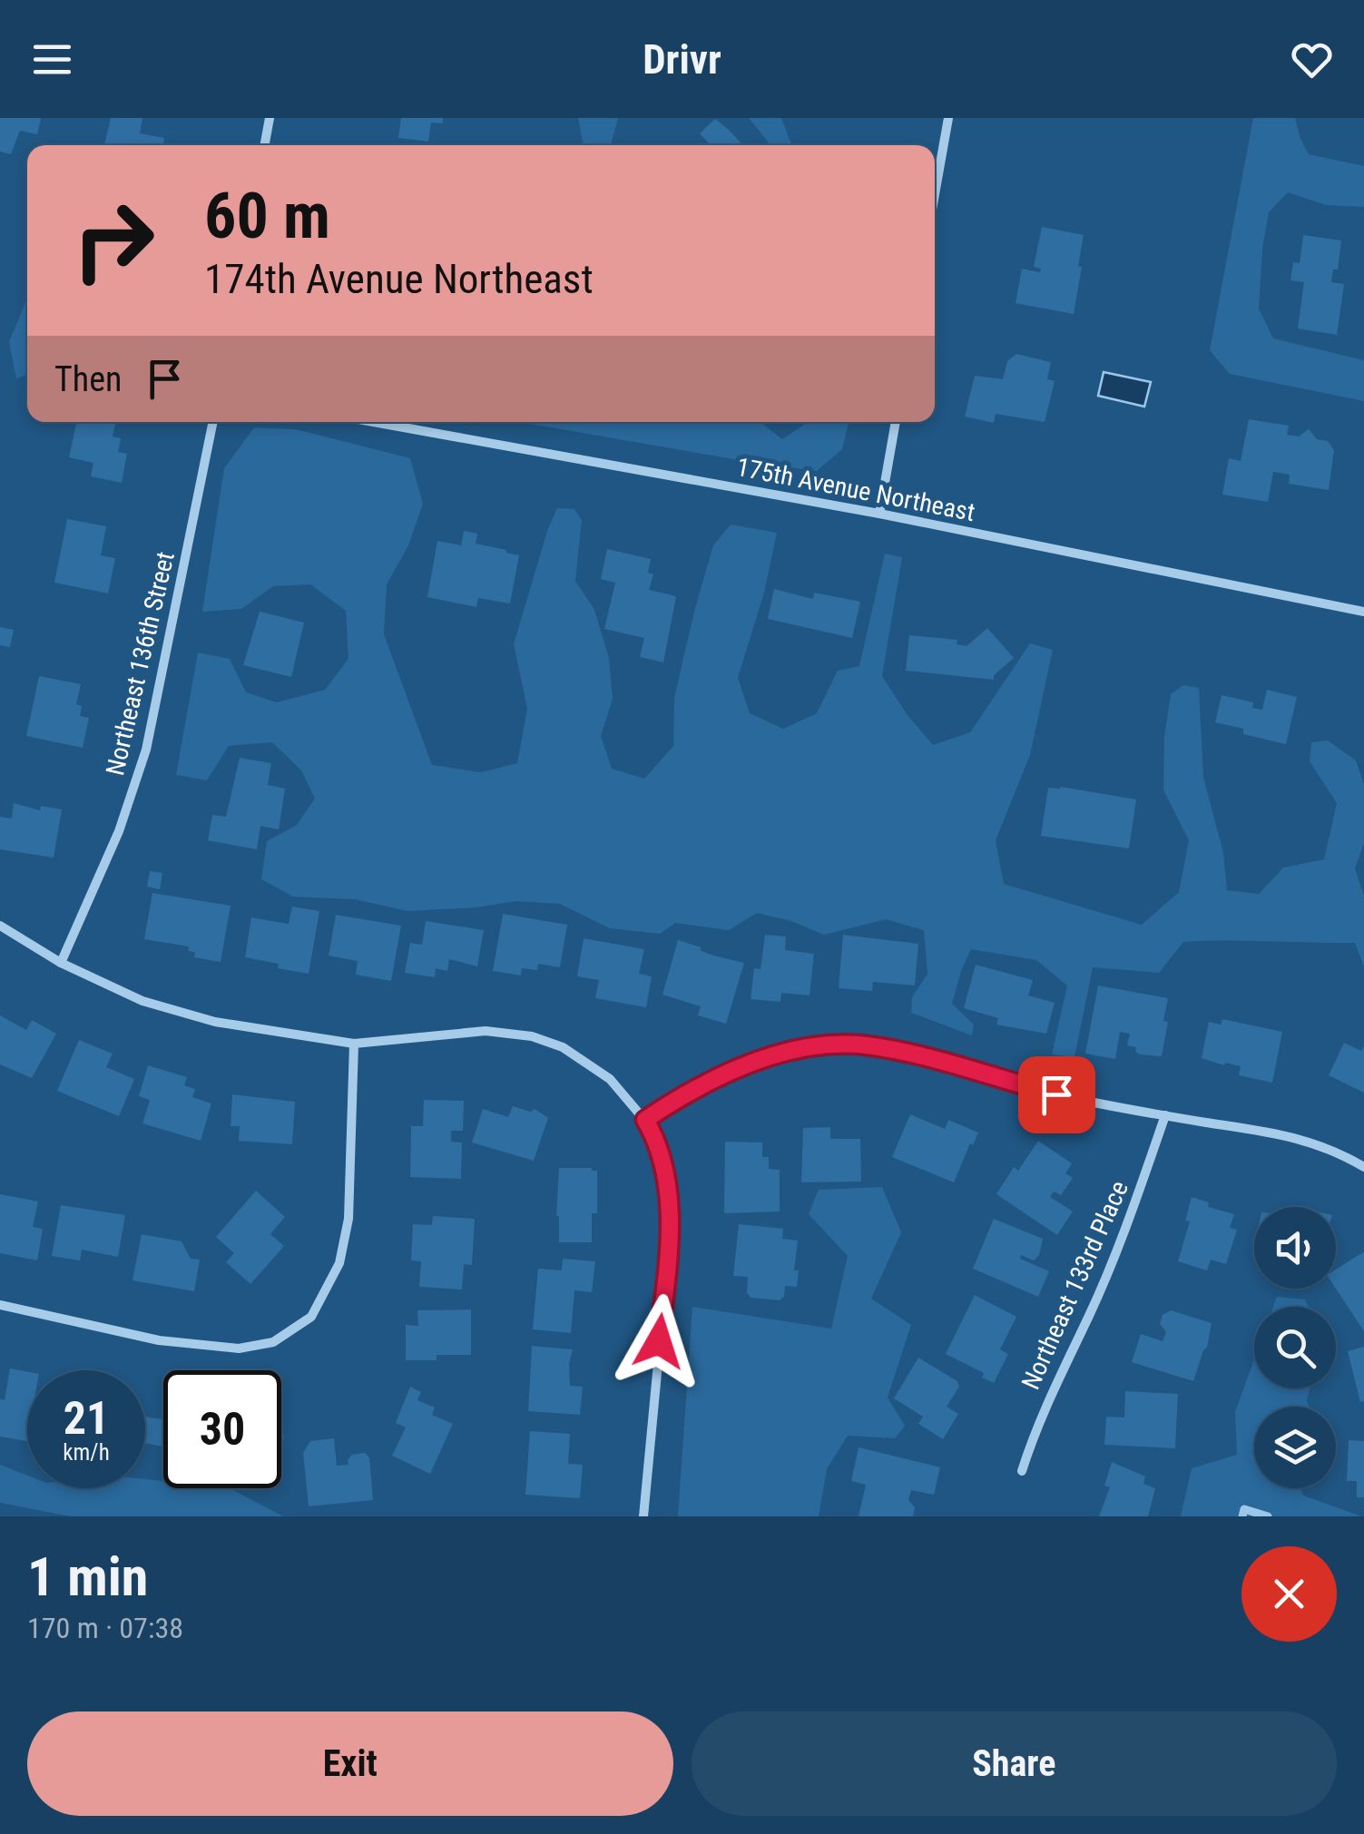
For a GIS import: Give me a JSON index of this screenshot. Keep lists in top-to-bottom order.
{
  "streets": {
    "street": ["175th Avenue Northeast", "Northeast 136th Street", "Northeast 133rd Place"]
  },
  "page": {
    "header": "Drivr",
    "turn": ["60 m", "174th Avenue Northeast"],
    "then": "Then",
    "speed": "21 km/h",
    "limit": "30",
    "heading": ["1 min", "170 m · 07:38"],
    "buttons": ["Exit", "Share"]
  }
}
